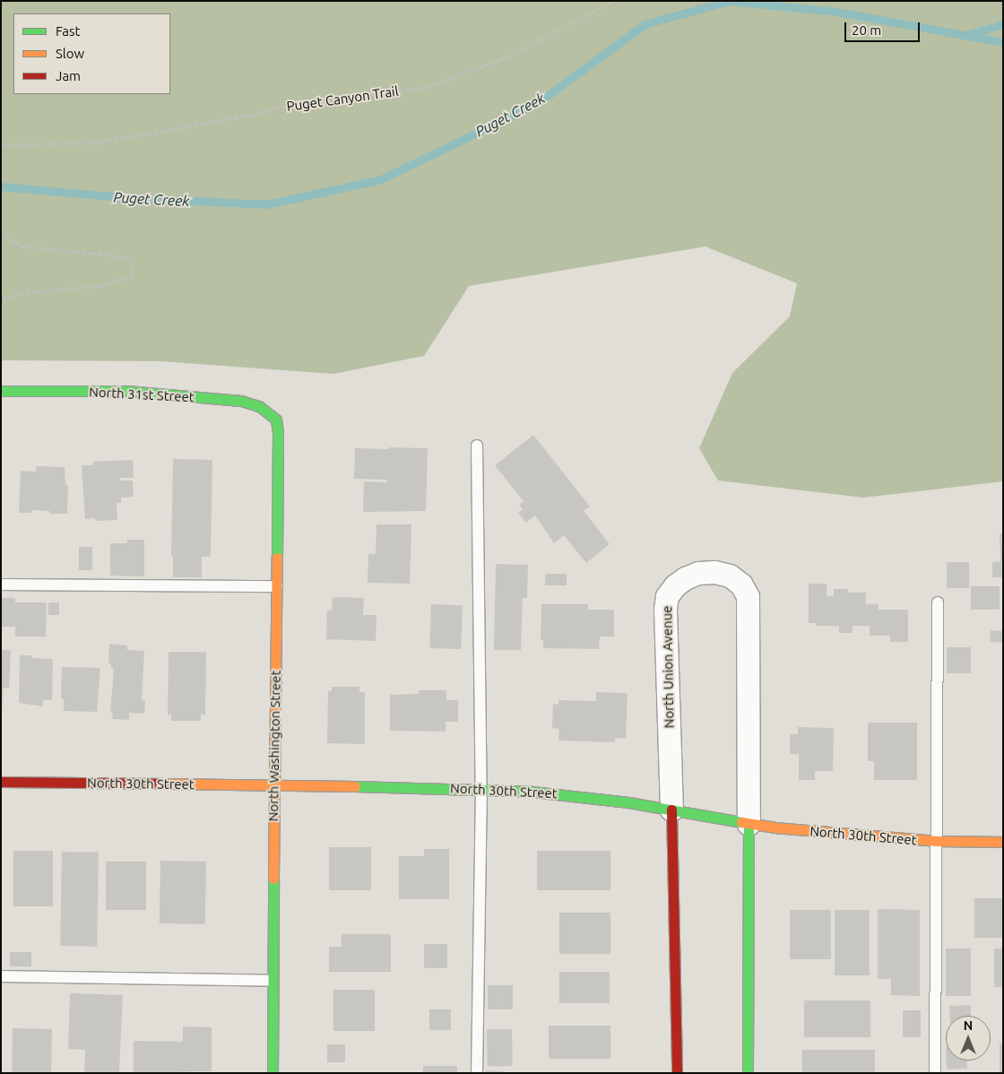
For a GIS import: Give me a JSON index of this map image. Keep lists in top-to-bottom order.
{
  "streets": {
    "street": [
      "North 31st Street",
      "North Union Avenue",
      "North Washington Street",
      "North 30th Street"
    ],
    "path": ["Puget Canyon Trail"]
  },
  "crossings": [
    ["North 31st Street", "North Washington Street"],
    ["North Union Avenue", "North 30th Street"],
    ["North Washington Street", "North 30th Street"]
  ],
  "water": ["Puget Creek"],
  "legend": ["Fast", "Slow", "Jam"],
  "scale_bar": "20 m",
  "north": "top"
}
